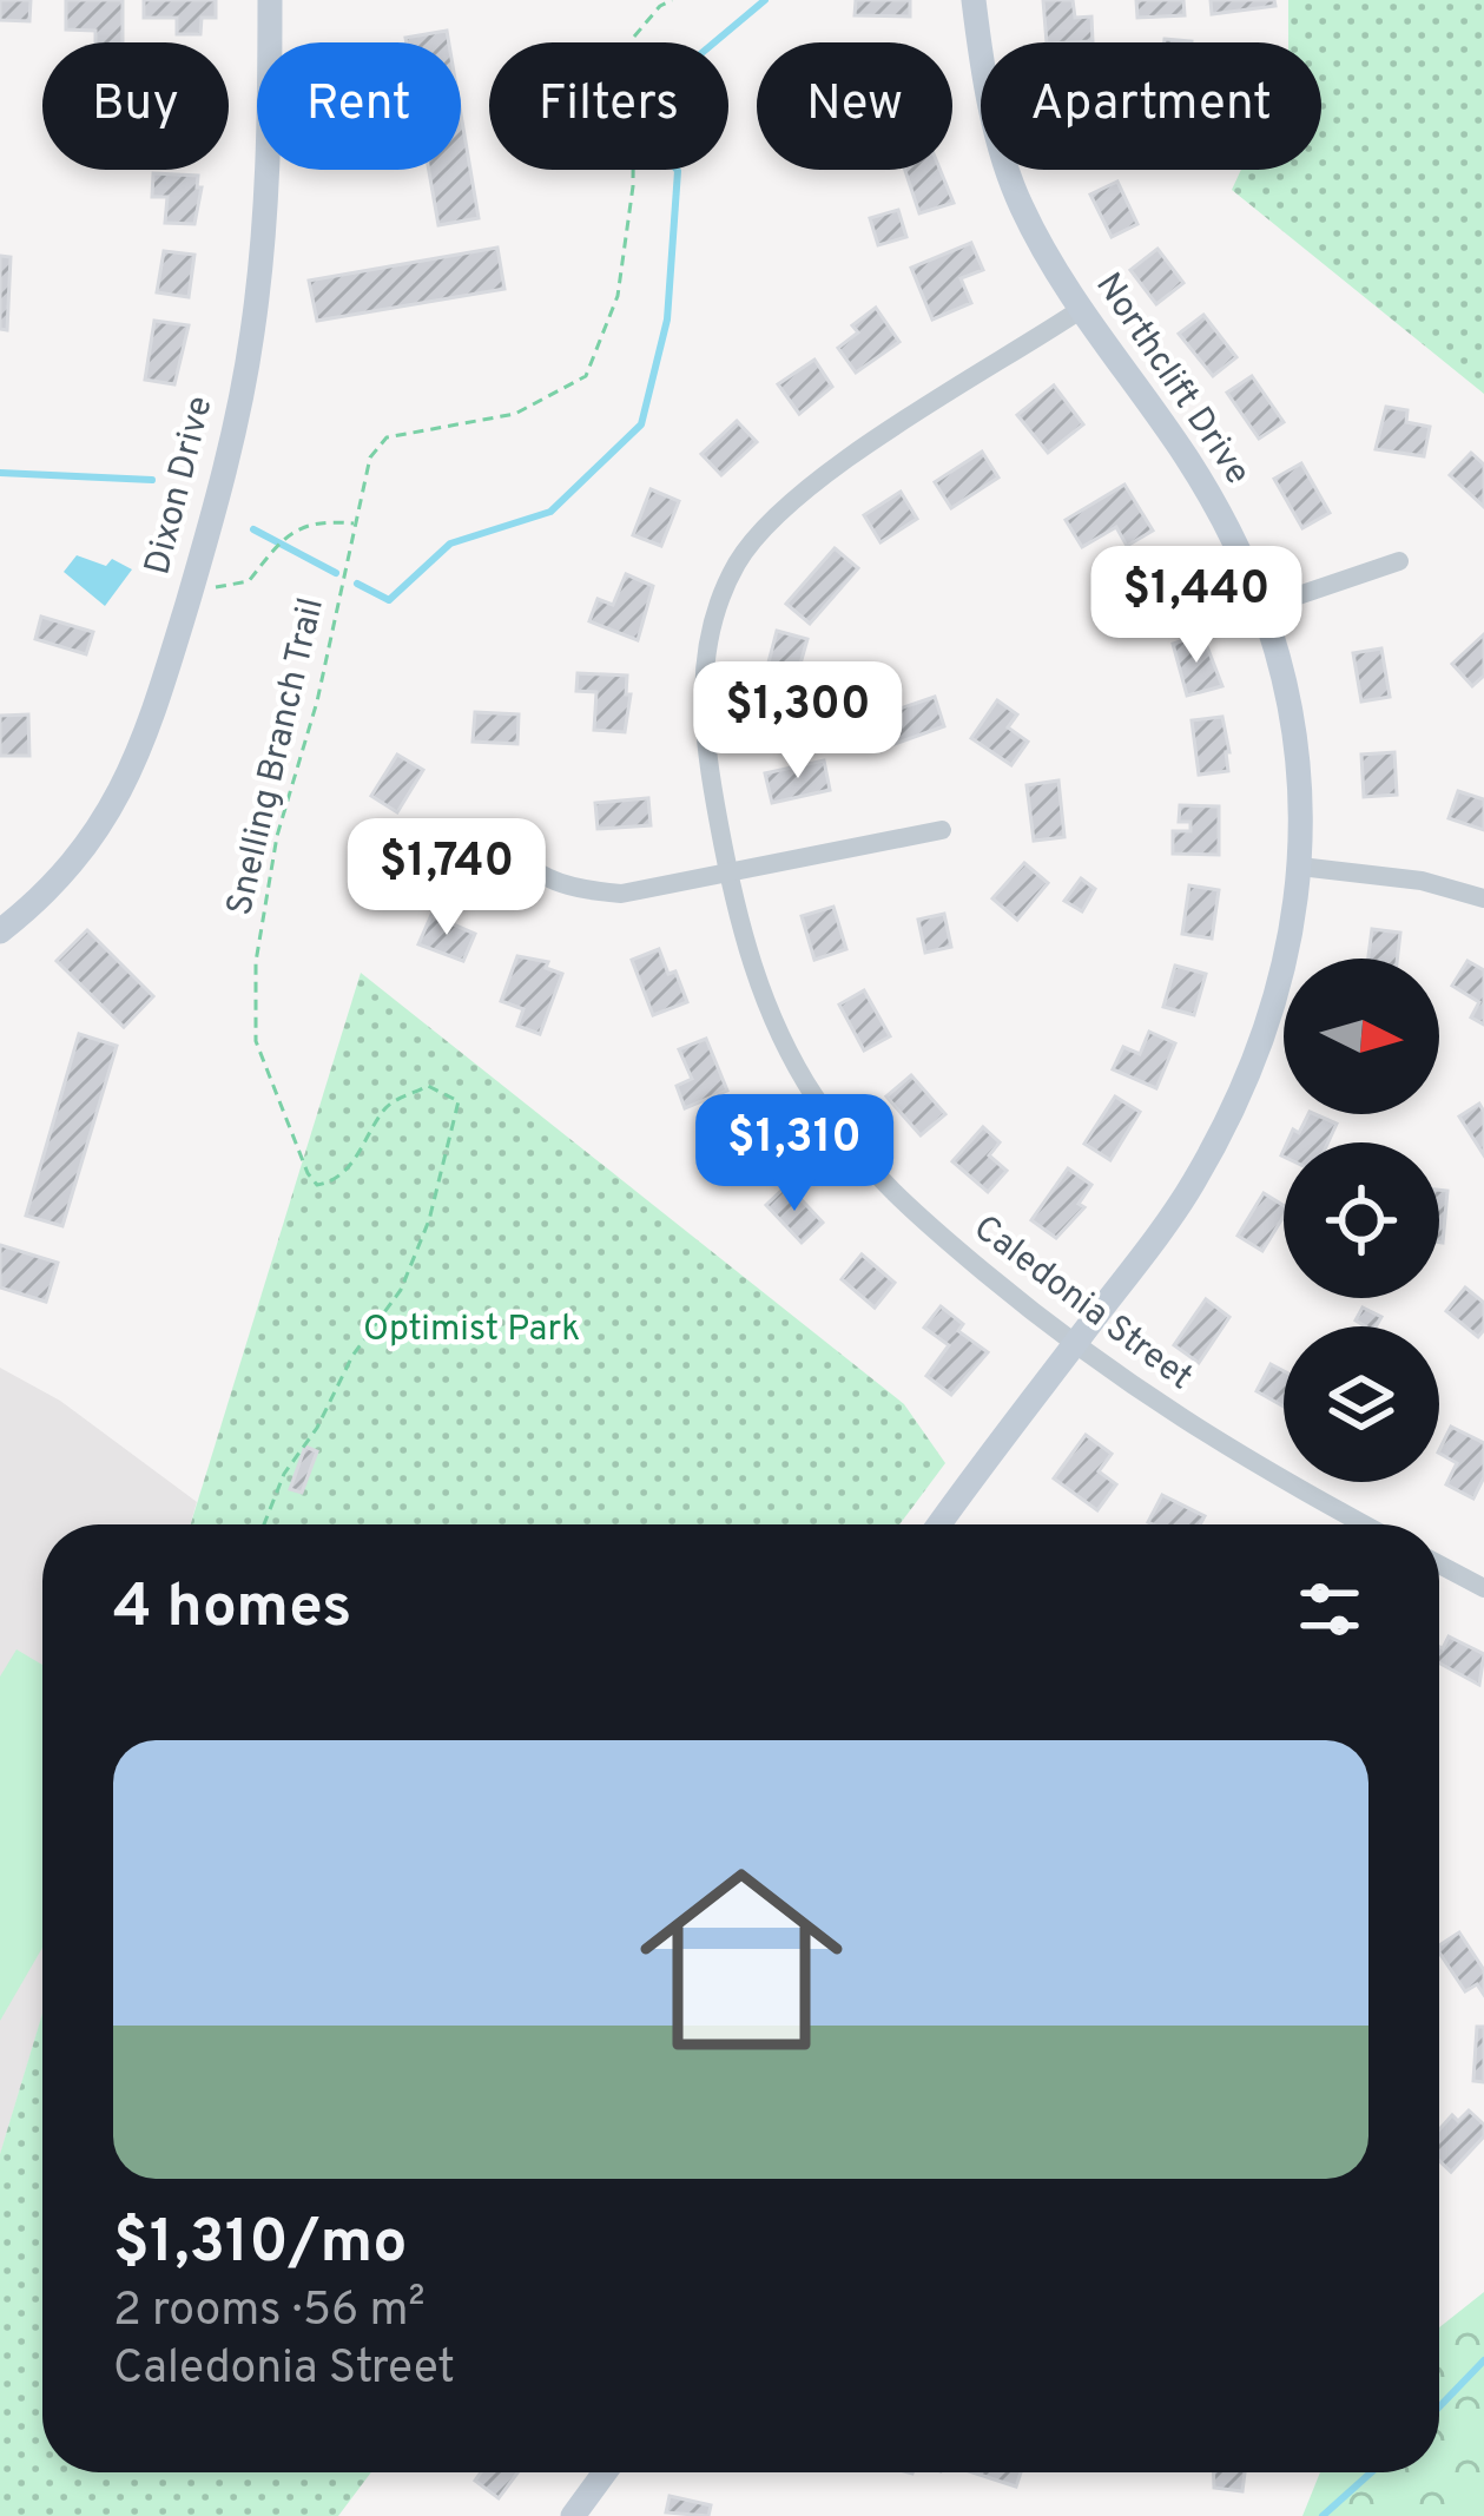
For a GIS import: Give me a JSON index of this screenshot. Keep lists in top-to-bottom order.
{
  "streets": {
    "street": ["Northclift Drive", "Dixon Drive", "Caledonia Street"],
    "path": ["Snelling Branch Trail"]
  },
  "crossings": [
    ["Northclift Drive", "Caledonia Street"]
  ],
  "parks": ["Optimist Park"],
  "north": "right",
  "page": {
    "chip": [
      "Buy",
      "Rent",
      "Filters",
      "New",
      "Apartment"
    ],
    "price": [
      "$1,440",
      "$1,300",
      "$1,740",
      "$1,310"
    ],
    "heading": "4 homes",
    "list": [
      {
        "name": "$1,310/mo",
        "note": "2 rooms · 56 m² · Caledonia Street"
      }
    ]
  }
}
